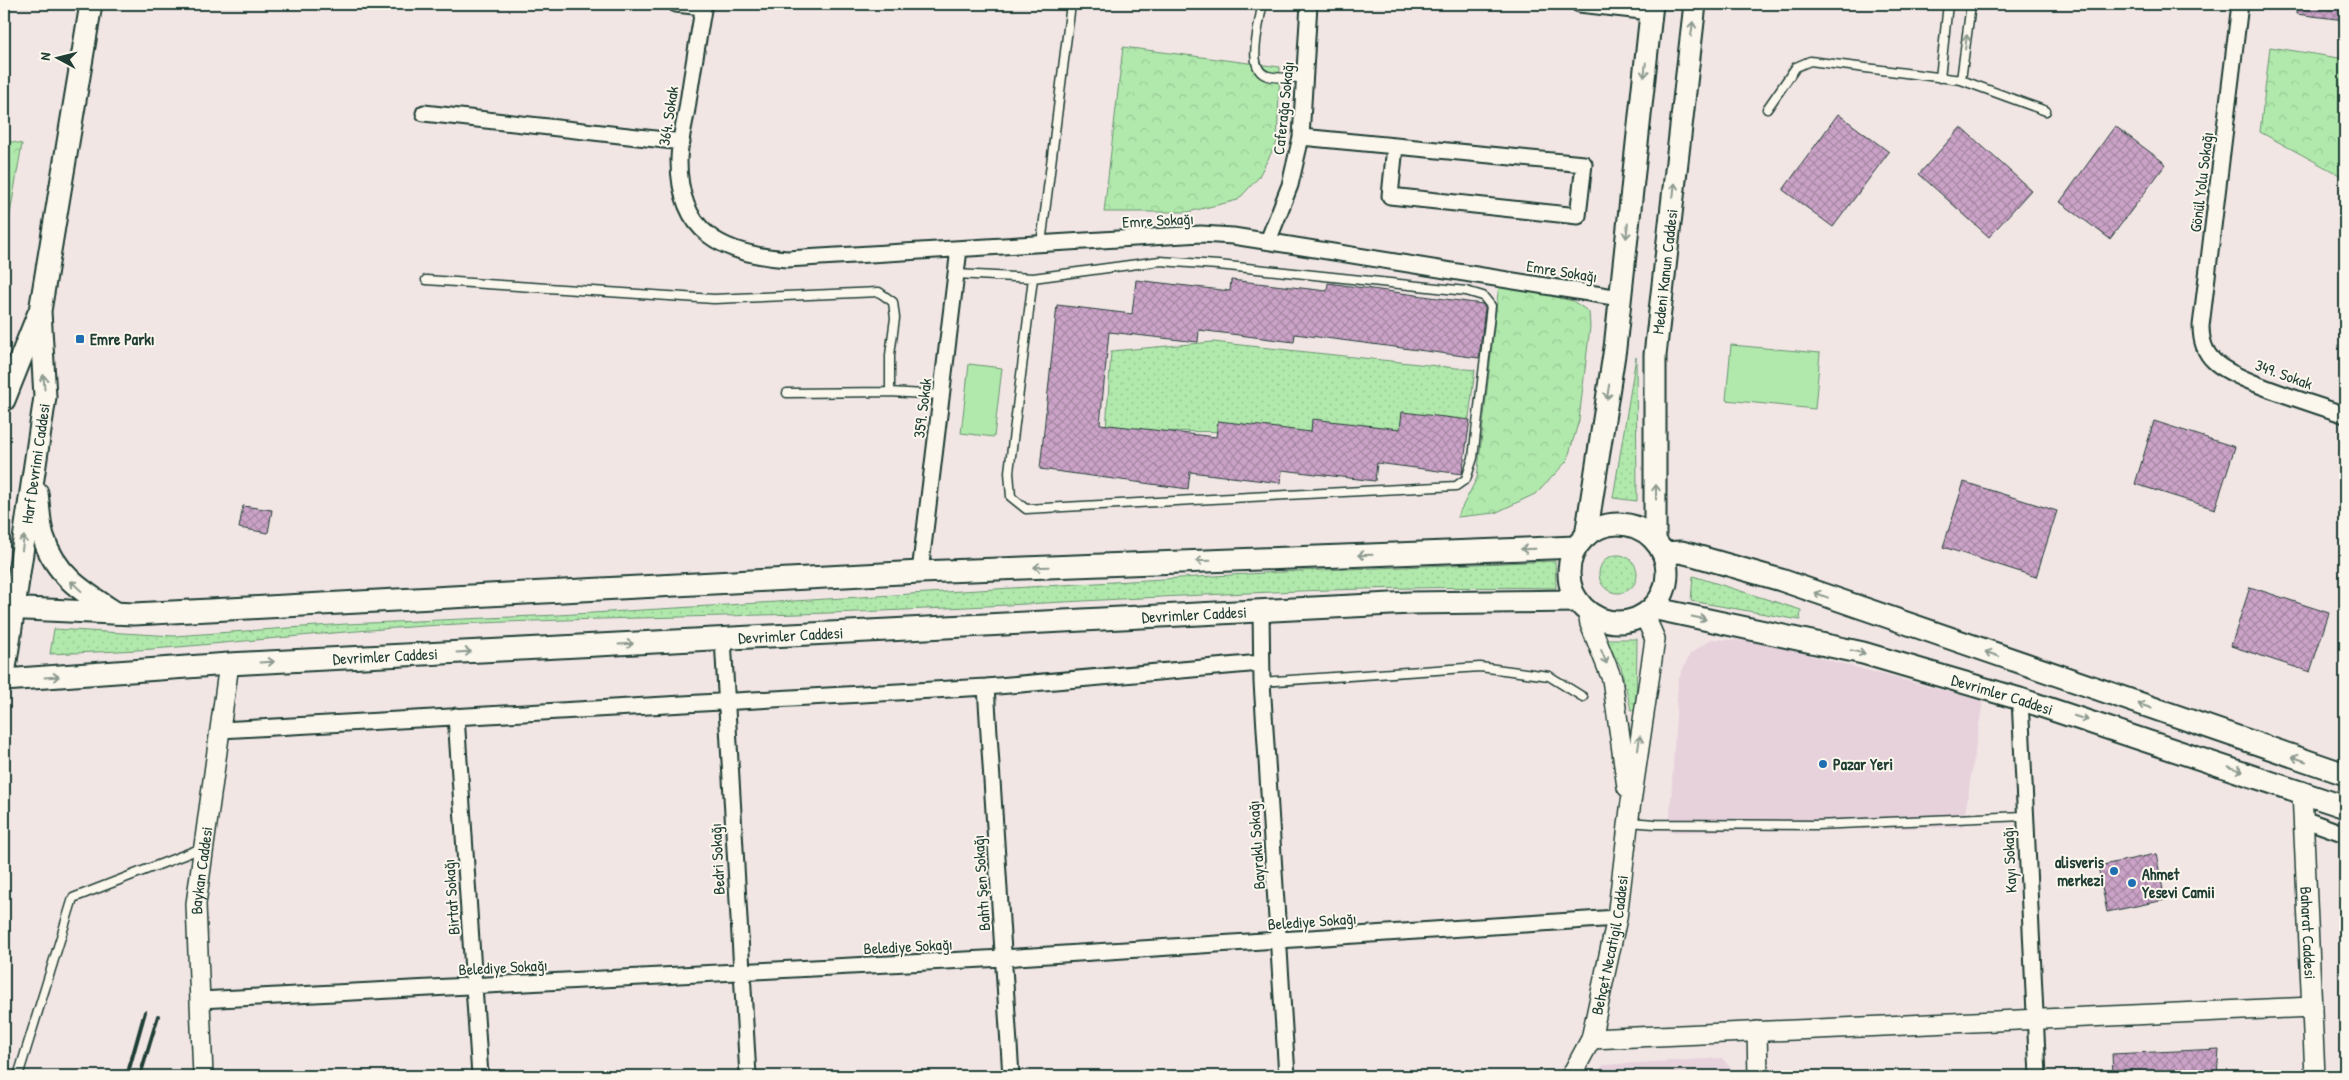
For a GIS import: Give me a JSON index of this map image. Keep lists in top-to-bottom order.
{
  "streets": {
    "main road": ["Medeni Kanun Caddesi", "Harf Devrimi Caddesi", "Devrimler Caddesi"],
    "street": [
      "Caferağa Sokağı",
      "364. Sokak",
      "Gönül Yolu Sokağı",
      "Emre Sokağı",
      "349. Sokak",
      "359. Sokak",
      "Bayraklı Sokağı",
      "Bedri Sokağı",
      "Kayı Sokağı",
      "Baykan Caddesi",
      "Bahtı Şen Sokağı",
      "Birtat Sokağı",
      "Belediye Sokağı",
      "Baharat Caddesi",
      "Behçet Necatigil Caddesi"
    ]
  },
  "crossings": [
    ["Caferağa Sokağı", "Emre Sokağı"],
    ["364. Sokak", "Emre Sokağı"],
    ["Gönül Yolu Sokağı", "349. Sokak"],
    ["Emre Sokağı", "359. Sokak"],
    ["Medeni Kanun Caddesi", "Devrimler Caddesi"],
    ["Medeni Kanun Caddesi", "Behçet Necatigil Caddesi"],
    ["Devrimler Caddesi", "Bayraklı Sokağı"],
    ["Devrimler Caddesi", "Bedri Sokağı"],
    ["Devrimler Caddesi", "Kayı Sokağı"],
    ["Devrimler Caddesi", "Baykan Caddesi"],
    ["Devrimler Caddesi", "Baharat Caddesi"],
    ["Devrimler Caddesi", "Behçet Necatigil Caddesi"],
    ["Bayraklı Sokağı", "Belediye Sokağı"],
    ["Bedri Sokağı", "Belediye Sokağı"],
    ["Baykan Caddesi", "Belediye Sokağı"],
    ["Bahtı Şen Sokağı", "Belediye Sokağı"],
    ["Birtat Sokağı", "Belediye Sokağı"],
    ["Belediye Sokağı", "Behçet Necatigil Caddesi"]
  ],
  "places": {
    "transit": ["Emre Parkı"],
    "other": ["Pazar Yeri", "alisveris merkezi", "Ahmet Yesevi Camii"]
  },
  "north": "left"
}
